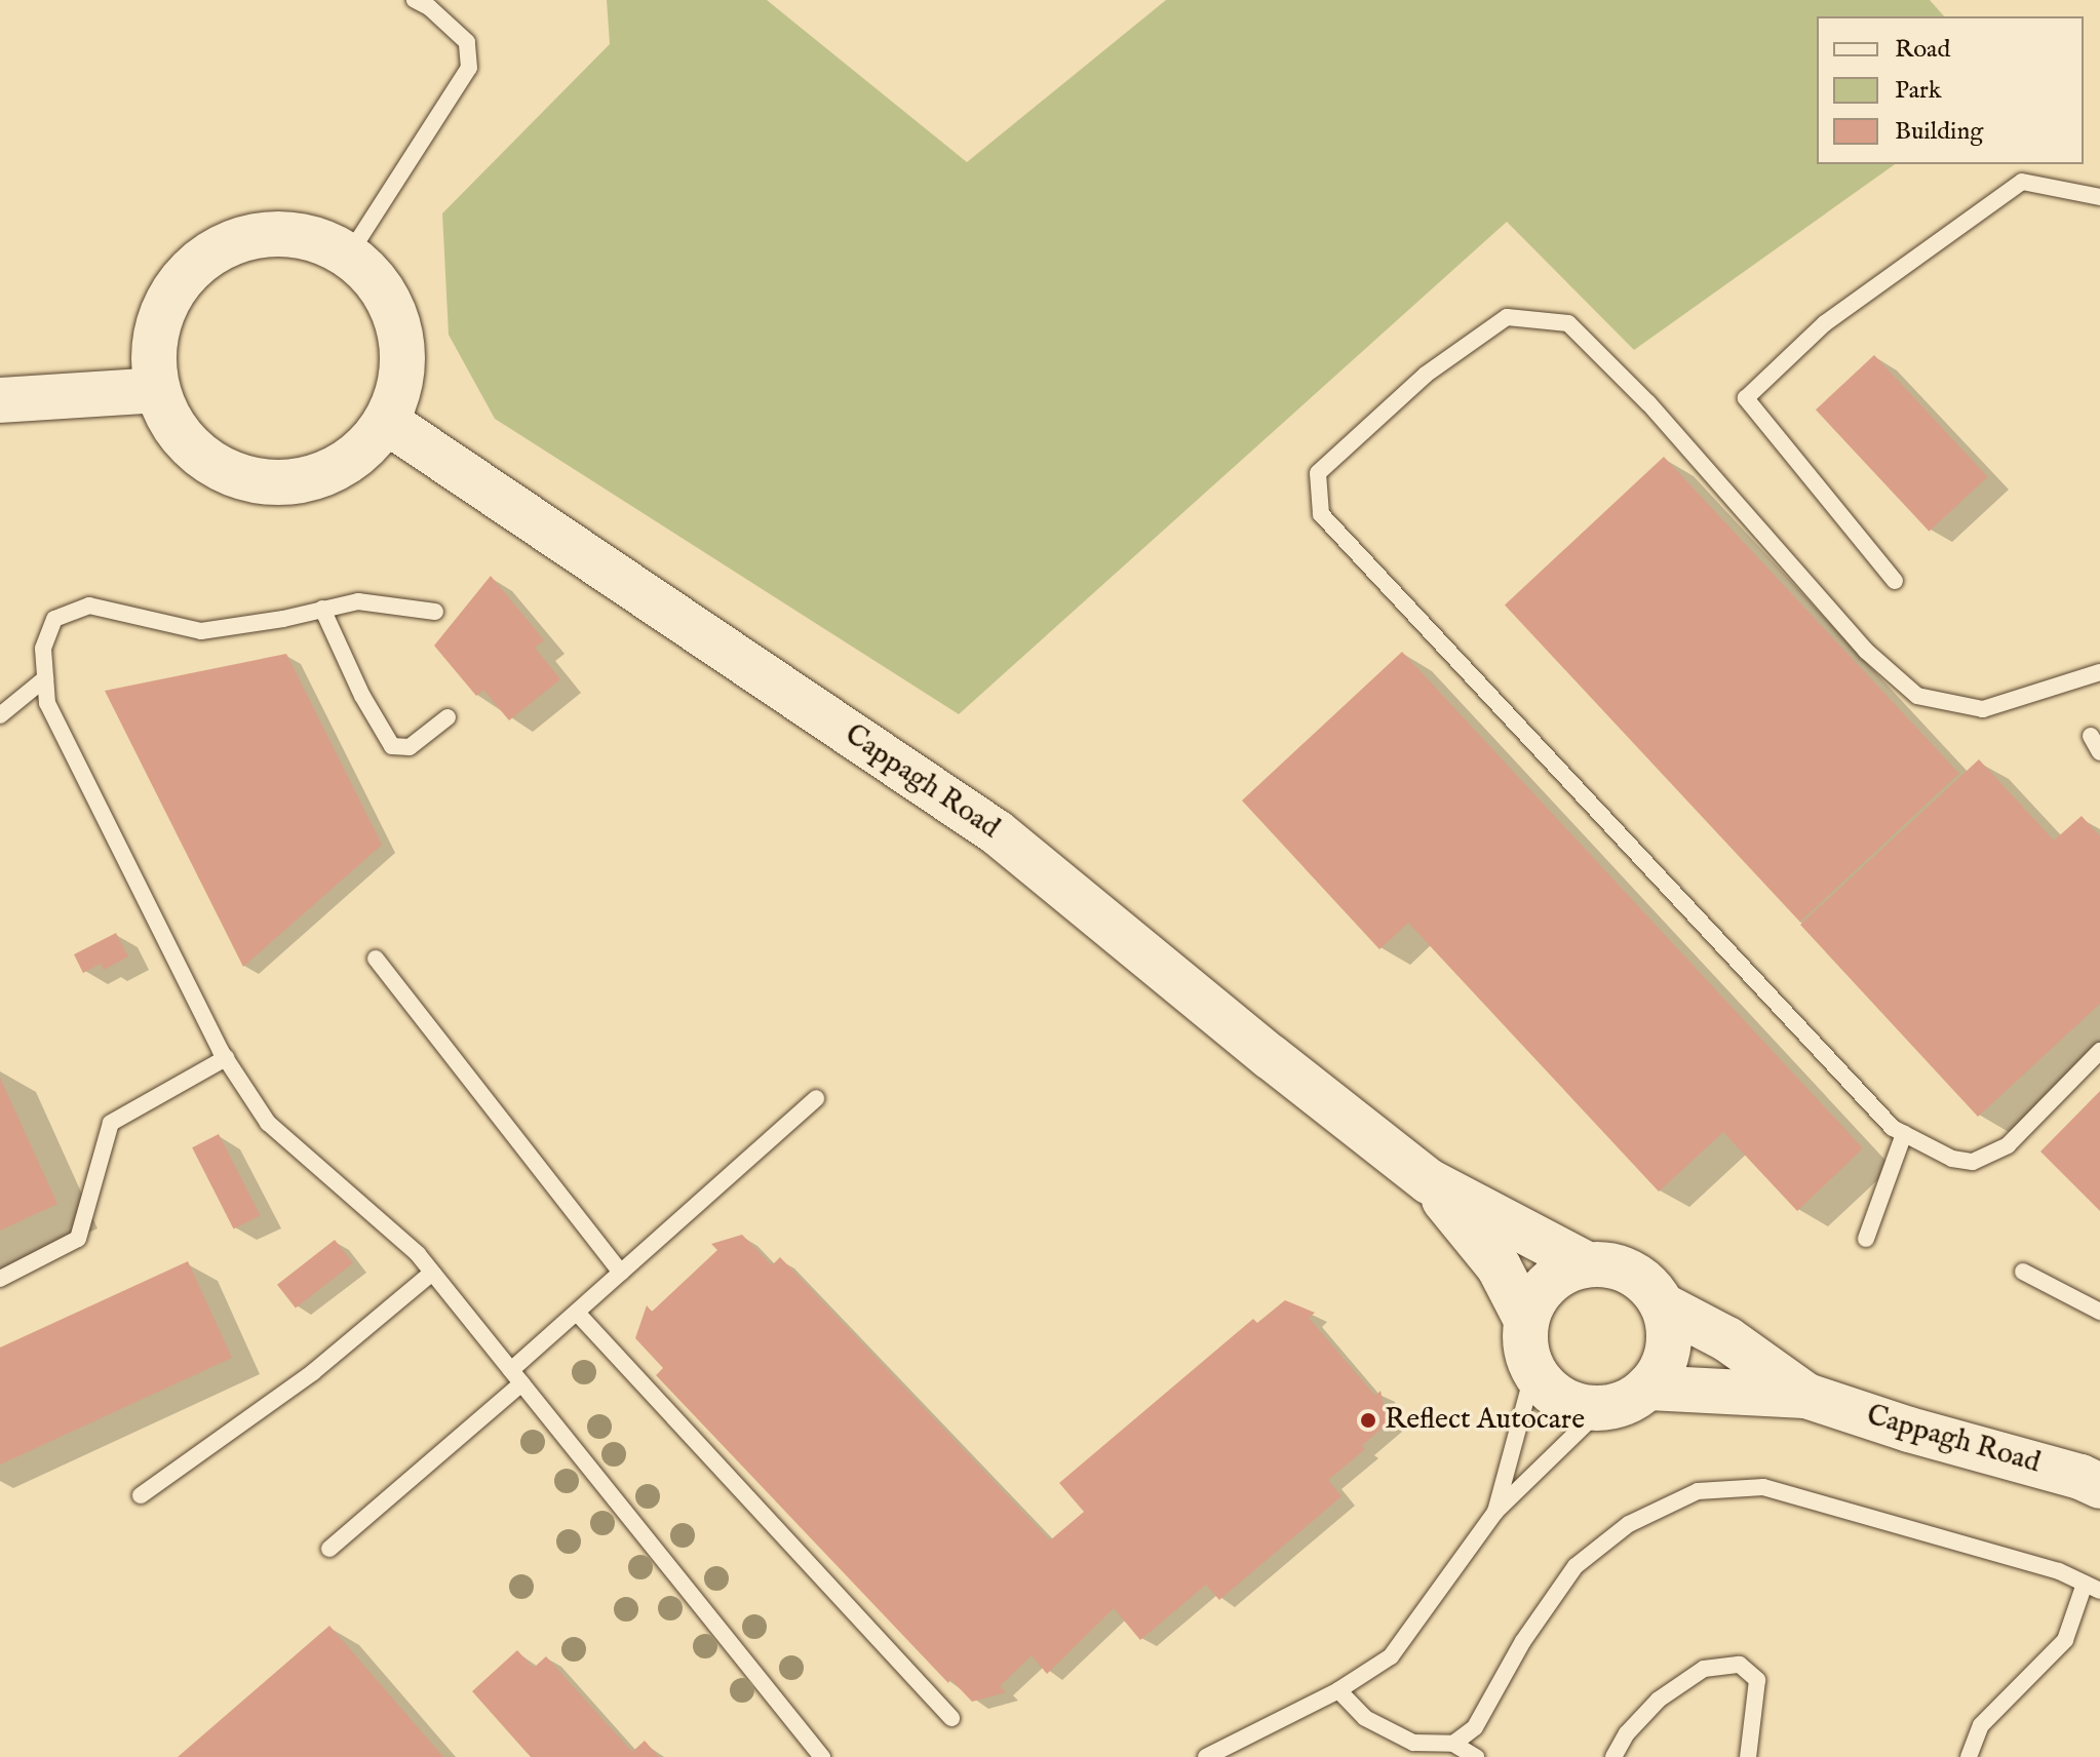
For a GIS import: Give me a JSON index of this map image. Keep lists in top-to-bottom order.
{
  "streets": {
    "street": ["Cappagh Road"]
  },
  "places": ["Reflect Autocare"],
  "legend": ["Road", "Park", "Building"]
}
